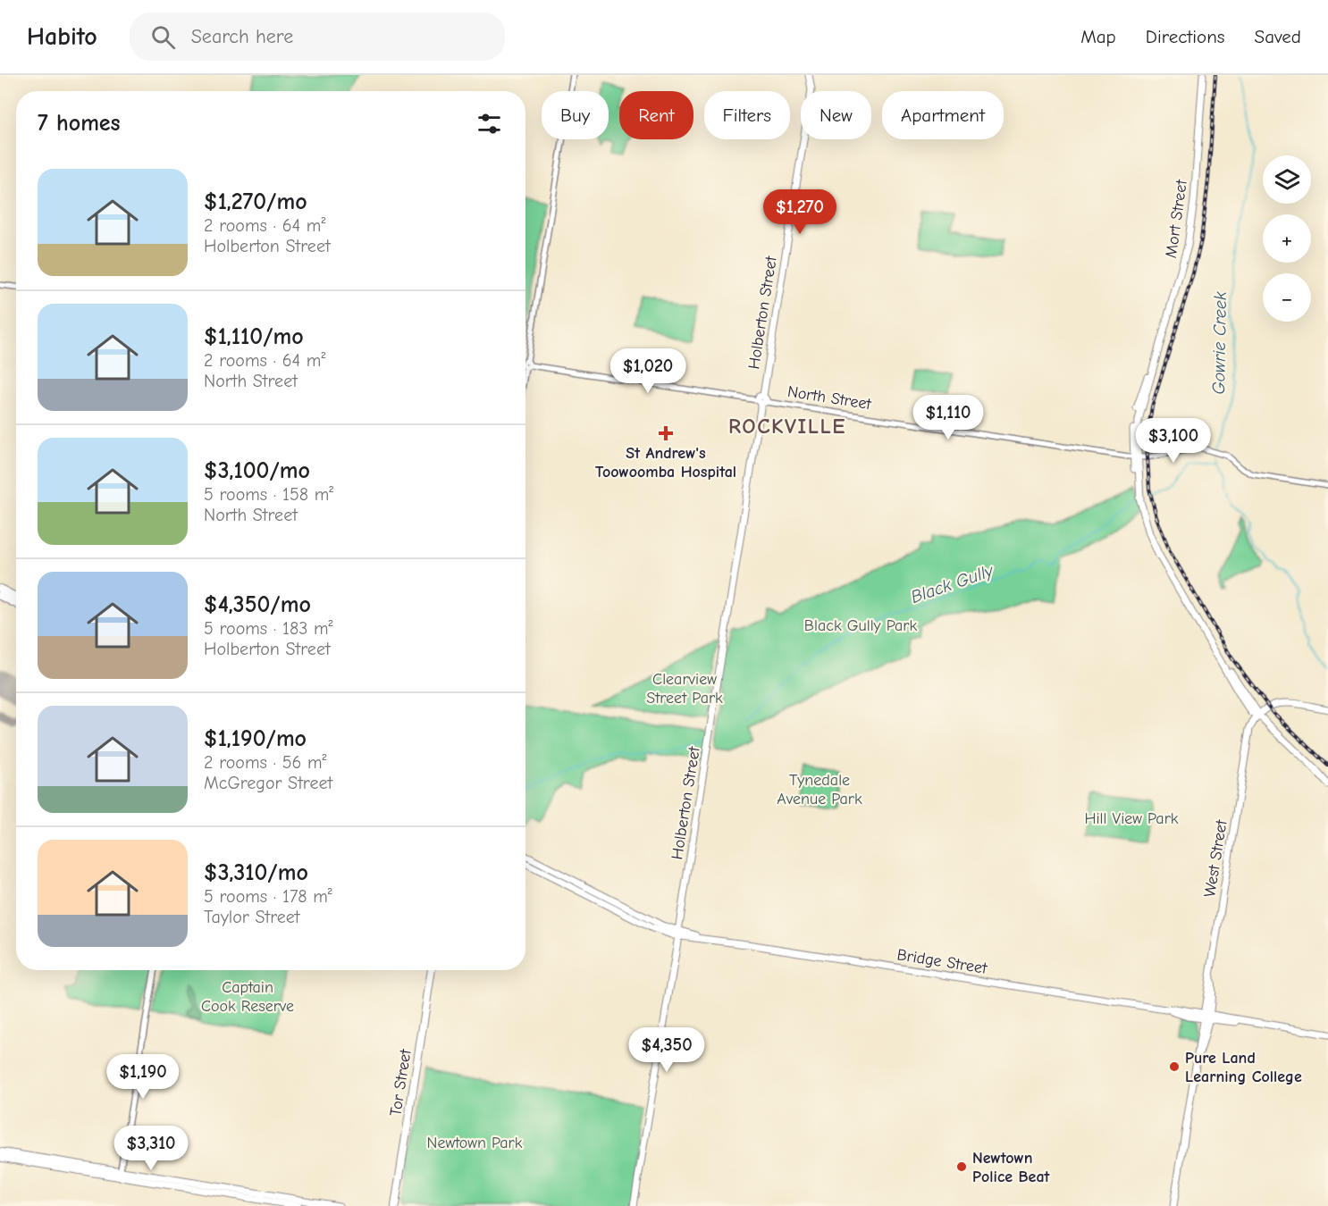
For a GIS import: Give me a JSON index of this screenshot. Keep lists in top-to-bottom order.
{
  "streets": {
    "highway": ["Tor Street"],
    "main road": [
      "Mort Street",
      "Holberton Street",
      "West Street",
      "Bridge Street"
    ],
    "street": ["North Street"]
  },
  "crossings": [
    ["Mort Street", "North Street"],
    ["Mort Street", "West Street"],
    ["Holberton Street", "North Street"],
    ["Holberton Street", "Bridge Street"],
    ["West Street", "Bridge Street"]
  ],
  "districts": ["ROCKVILLE"],
  "water": ["Gowrie Creek", "Black Gully"],
  "parks": [
    "Black Gully Park",
    "Clearview Street Park",
    "Tynedale Avenue Park",
    "Hill View Park",
    "Captain Cook Reserve",
    "Newtown Park"
  ],
  "places": {
    "health": ["St Andrew's Toowoomba Hospital"],
    "other": ["Pure Land Learning College", "Newtown Police Beat"]
  },
  "page": {
    "header": "Habito",
    "search": "Search here",
    "nav": ["Map", "Directions", "Saved"],
    "chip": [
      "Buy",
      "Rent",
      "Filters",
      "New",
      "Apartment"
    ],
    "heading": "7 homes",
    "map_buttons": ["+", "−"],
    "list": [
      {
        "name": "$1,270/mo",
        "note": "2 rooms · 64 m² · Holberton Street"
      },
      {
        "name": "$1,110/mo",
        "note": "2 rooms · 64 m² · North Street"
      },
      {
        "name": "$3,100/mo",
        "note": "5 rooms · 158 m² · North Street"
      },
      {
        "name": "$4,350/mo",
        "note": "5 rooms · 183 m² · Holberton Street"
      },
      {
        "name": "$1,190/mo",
        "note": "2 rooms · 56 m² · McGregor Street"
      },
      {
        "name": "$3,310/mo",
        "note": "5 rooms · 178 m² · Taylor Street"
      }
    ],
    "price": [
      "$1,270",
      "$1,020",
      "$1,110",
      "$3,100",
      "$4,350",
      "$1,190",
      "$3,310"
    ]
  }
}
